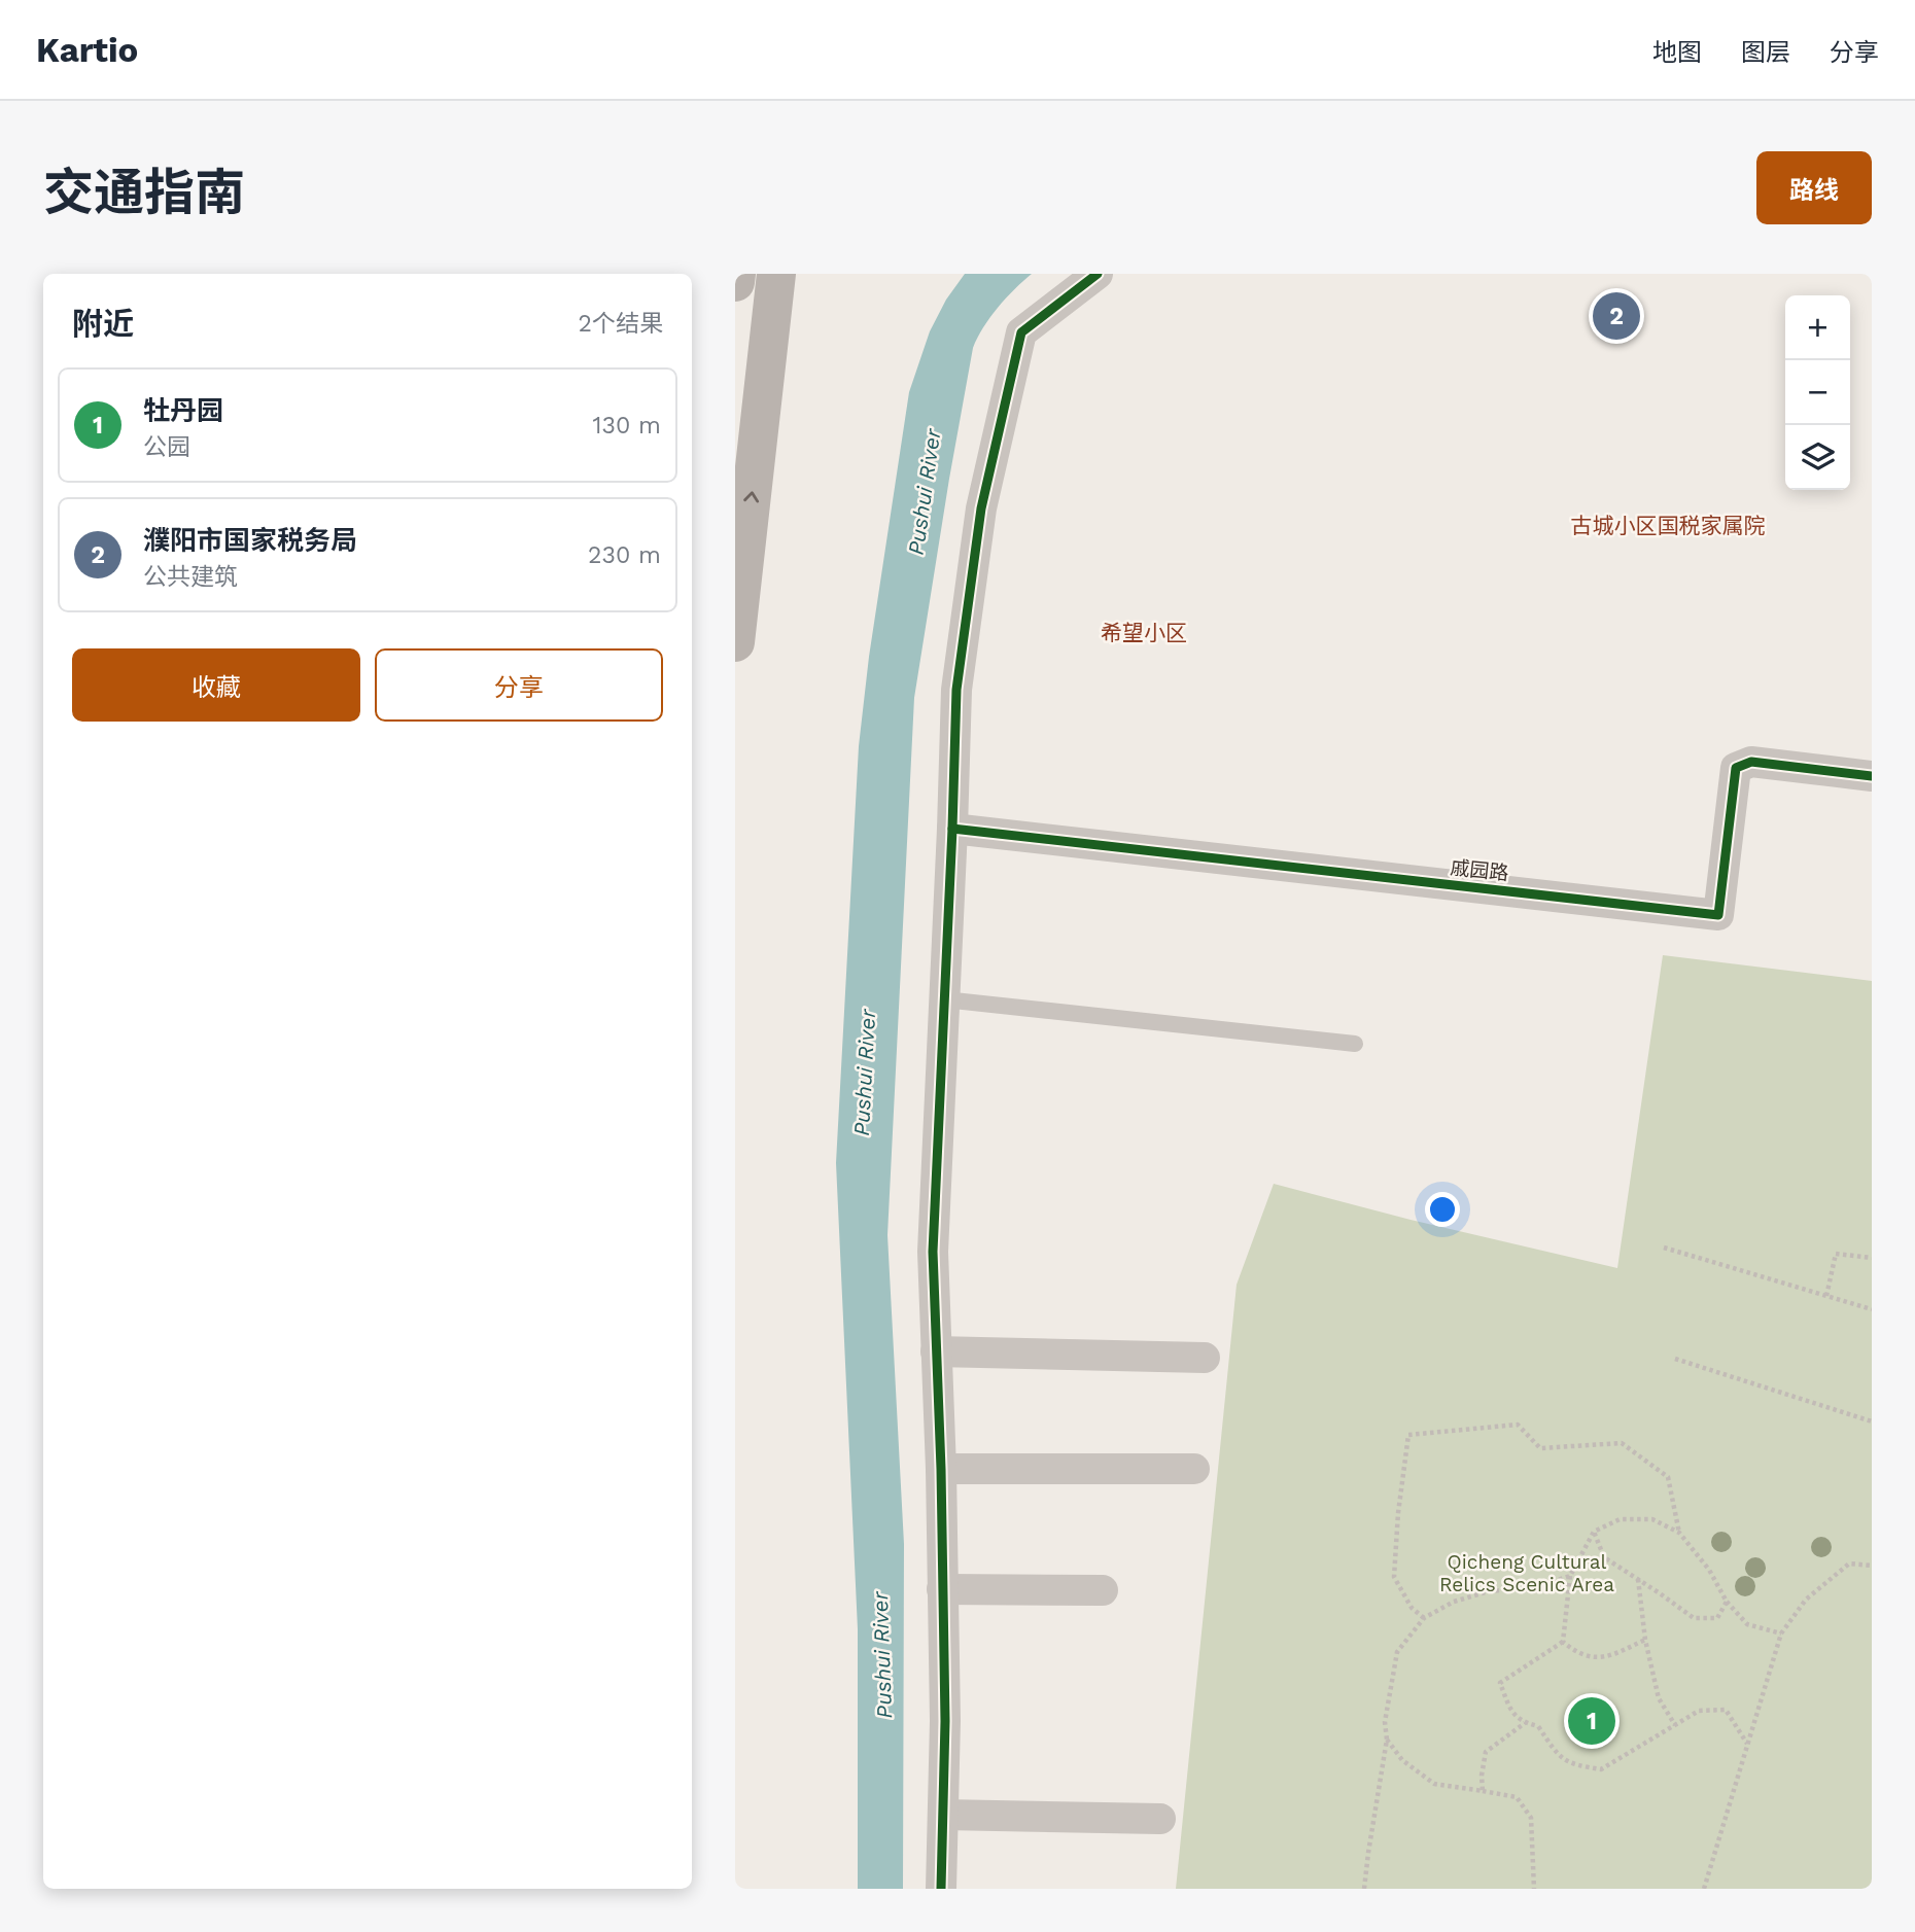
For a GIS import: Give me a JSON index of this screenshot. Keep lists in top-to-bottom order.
{
  "streets": {
    "street": ["戚园路"]
  },
  "districts": ["古城小区国税家属院", "希望小区"],
  "water": ["Pushui River"],
  "parks": ["Qicheng Cultural Relics Scenic Area"],
  "page": {
    "header": "Kartio",
    "nav": ["地图", "图层", "分享"],
    "title": "交通指南",
    "buttons": [
      "路线",
      ["收藏", "分享"]
    ],
    "heading": ["附近", "2个结果"],
    "pins": ["2", "1"],
    "map_buttons": ["+", "−"],
    "list": [
      {
        "mark": "1",
        "name": "牡丹园",
        "note": "公园",
        "value": "130 m"
      },
      {
        "mark": "2",
        "name": "濮阳市国家税务局",
        "note": "公共建筑",
        "value": "230 m"
      }
    ]
  }
}
